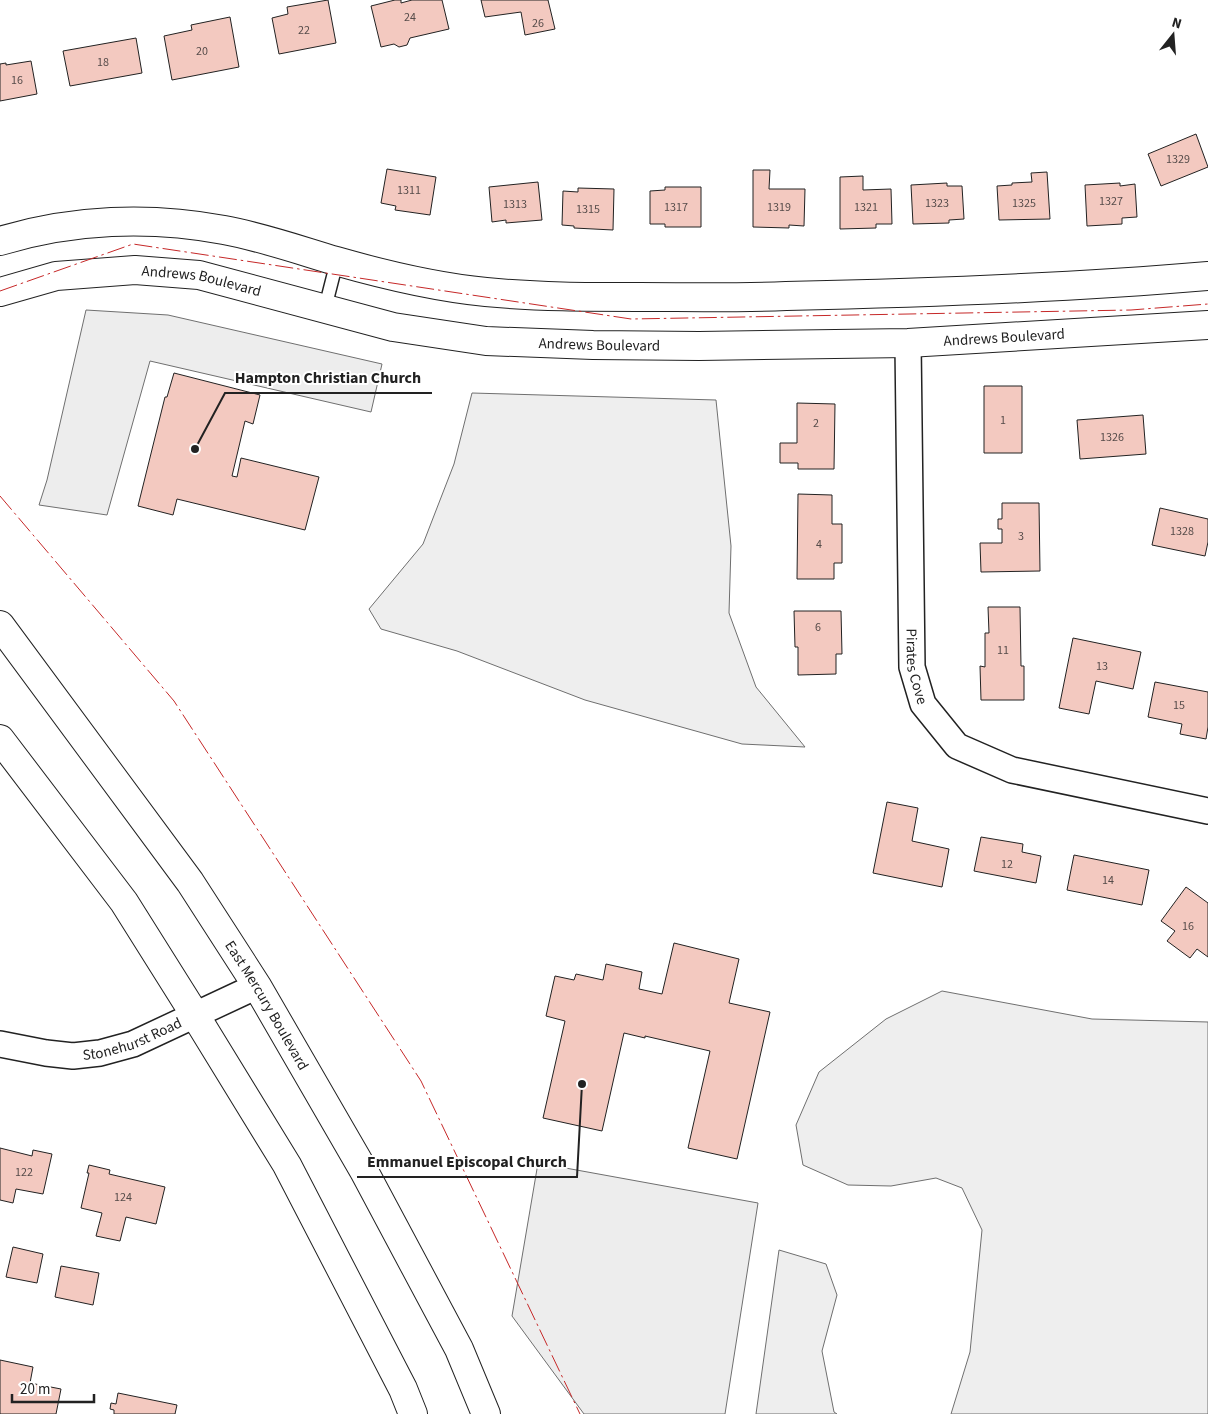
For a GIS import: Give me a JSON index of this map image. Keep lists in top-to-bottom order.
{
  "streets": {
    "street": [
      "Andrews Boulevard",
      "Pirates Cove",
      "East Mercury Boulevard",
      "Stonehurst Road"
    ]
  },
  "crossings": [
    ["Andrews Boulevard", "Pirates Cove"],
    ["East Mercury Boulevard", "Stonehurst Road"]
  ],
  "places": ["Hampton Christian Church", "Emmanuel Episcopal Church"],
  "house_numbers": [
    "24",
    "26",
    "22",
    "20",
    "18",
    "16",
    "1329",
    "1311",
    "1327",
    "1323",
    "1325",
    "1313",
    "1317",
    "1319",
    "1321",
    "1315",
    "1",
    "2",
    "1326",
    "1328",
    "3",
    "4",
    "6",
    "11",
    "13",
    "15",
    "12",
    "14",
    "16",
    "122",
    "124"
  ],
  "scale_bar": "20 m",
  "north": "top"
}
